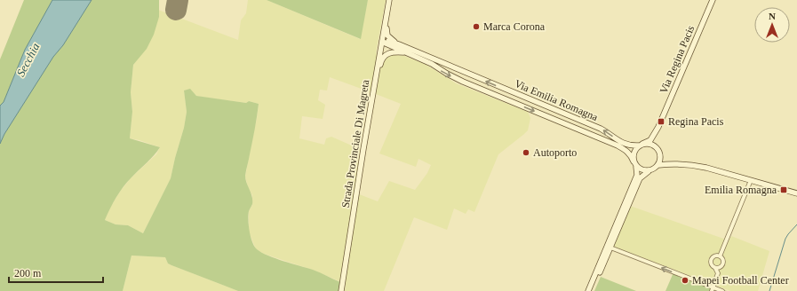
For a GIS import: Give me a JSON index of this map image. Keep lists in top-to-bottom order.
{
  "streets": {
    "street": ["Via Regina Pacis", "Via Emilia Romagna", "Strada Provinciale Di Magreta"]
  },
  "crossings": [
    ["Via Regina Pacis", "Via Emilia Romagna"],
    ["Via Emilia Romagna", "Strada Provinciale Di Magreta"]
  ],
  "water": ["Secchia"],
  "places": {
    "other": ["Marca Corona", "Autoporto", "Mapei Football Center"],
    "transit": ["Regina Pacis", "Emilia Romagna"]
  },
  "scale_bar": "200 m",
  "north": "top"
}
